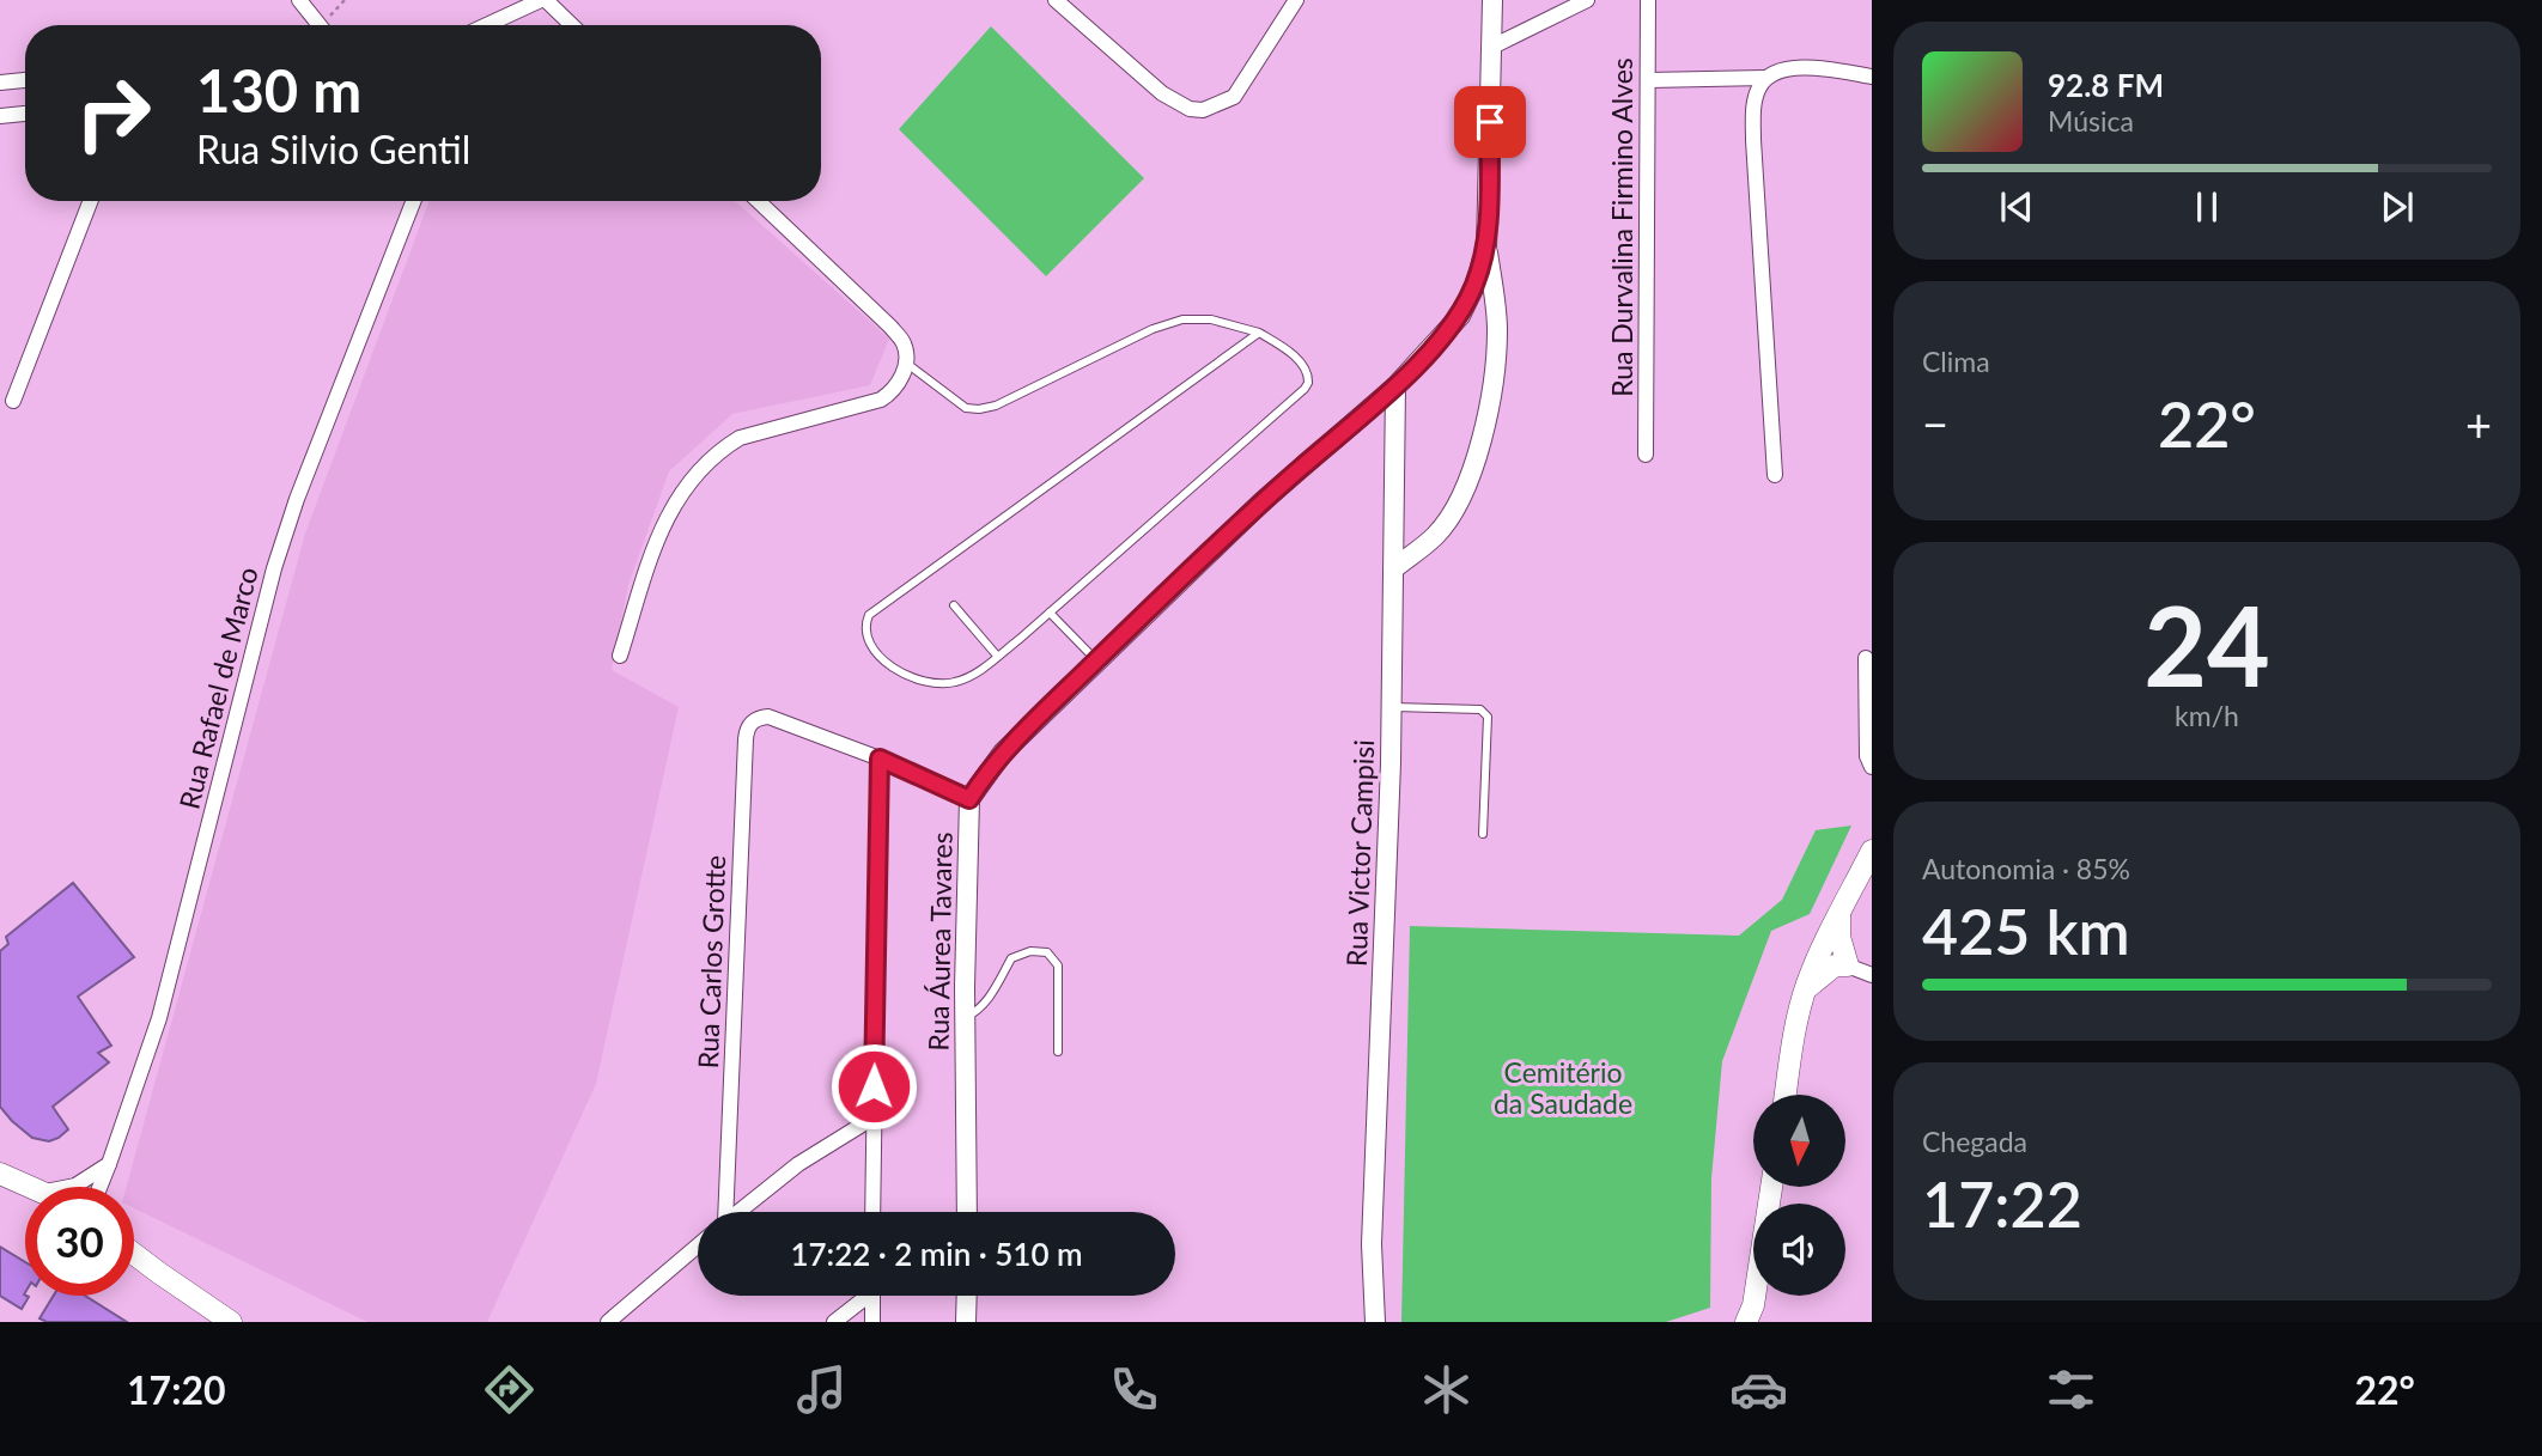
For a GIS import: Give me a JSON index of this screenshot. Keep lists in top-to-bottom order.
{
  "streets": {
    "street": [
      "Rua Durvalina Firmino Alves",
      "Rua Rafael de Marco",
      "Rua Victor Campisi",
      "Rua Áurea Tavares",
      "Rua Carlos Grotte"
    ]
  },
  "crossings": [
    ["Rua Victor Campisi", "Rua Áurea Tavares"]
  ],
  "parks": ["Cemitério da Saudade"],
  "north": "bottom",
  "page": {
    "turn": ["130 m", "Rua Silvio Gentil"],
    "song": ["92.8 FM", "Música"],
    "tile": [
      "Clima",
      ["24", "km/h"],
      ["Autonomia · 85%", "425 km"],
      ["Chegada", "17:22"]
    ],
    "heat": ["−", "22°", "+"],
    "limit": "30",
    "trip": "17:22 · 2 min · 510 m",
    "tabs": ["17:20", "22°"]
  }
}
